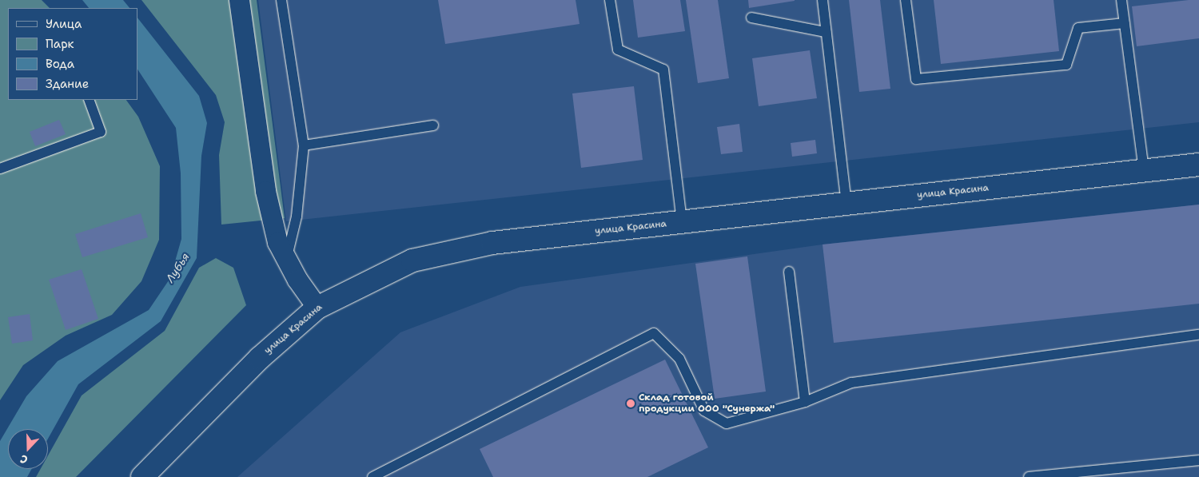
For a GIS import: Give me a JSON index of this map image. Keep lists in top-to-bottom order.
{
  "streets": {
    "main road": ["улица Красина"]
  },
  "water": ["Лубья"],
  "places": ["Склад готовой продукции ООО \"Сунержа\""],
  "legend": [
    "Улица",
    "Парк",
    "Вода",
    "Здание"
  ],
  "north": "bottom"
}
